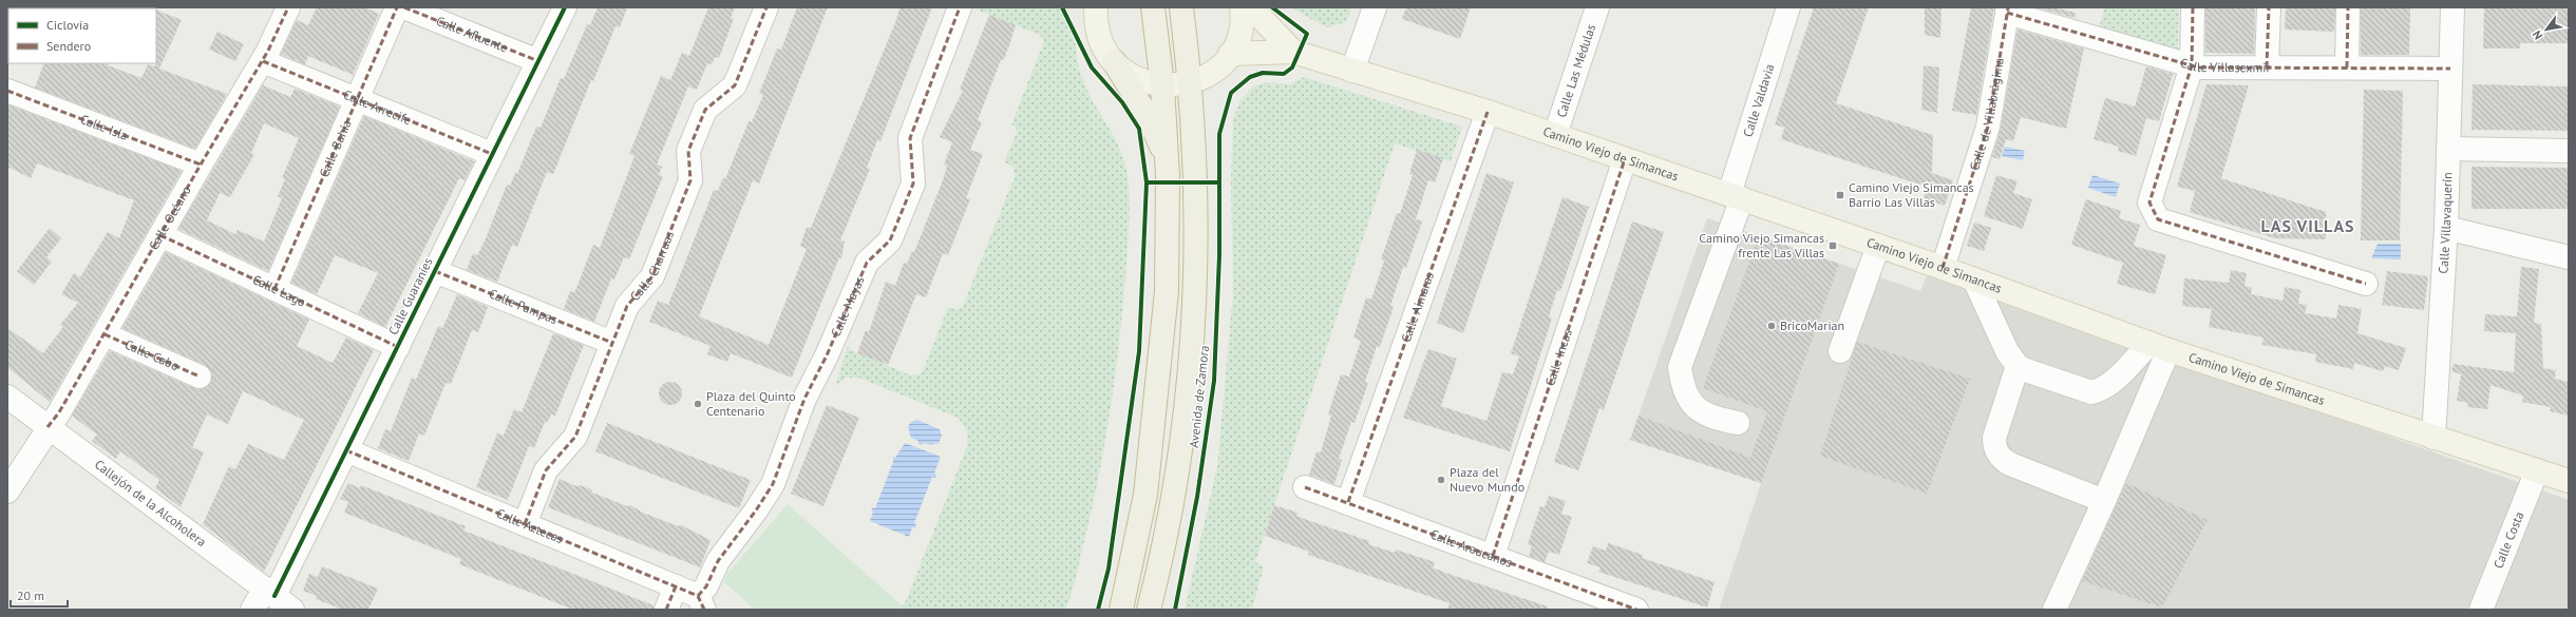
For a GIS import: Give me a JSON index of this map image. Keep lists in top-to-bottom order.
{
  "streets": {
    "highway": ["Avenida de Zamora"],
    "main road": ["Camino Viejo de Simancas"],
    "street": [
      "Calle Afluente",
      "Calle Villasexmir",
      "Calle Las Médulas",
      "Calle Valdavia",
      "Calle Arrecife",
      "Calle de Villabrágima",
      "Calle Isla",
      "Calle Bahía",
      "Calle Océano",
      "Calle Villavaquerín",
      "Calle Charruas",
      "Calle Lago",
      "Calle Guaraníes",
      "Calle Pampas",
      "Calle Mayas",
      "Calle Aimaras",
      "Calle Cabo",
      "Calle Incas",
      "Callejón de la Alcoholera",
      "Calle Aztecas",
      "Calle Costa",
      "Calle Araucanos"
    ]
  },
  "crossings": [
    ["Calle Afluente", "Calle Guaraníes"],
    ["Calle Villasexmir", "Calle de Villabrágima"],
    ["Calle Villasexmir", "Calle Villavaquerín"],
    ["Calle Las Médulas", "Camino Viejo de Simancas"],
    ["Calle Valdavia", "Camino Viejo de Simancas"],
    ["Calle Arrecife", "Calle Bahía"],
    ["Calle Arrecife", "Calle Océano"],
    ["Calle Arrecife", "Calle Guaraníes"],
    ["Calle de Villabrágima", "Camino Viejo de Simancas"],
    ["Calle Isla", "Calle Océano"],
    ["Calle Bahía", "Calle Lago"],
    ["Camino Viejo de Simancas", "Calle Villavaquerín"],
    ["Camino Viejo de Simancas", "Calle Aimaras"],
    ["Camino Viejo de Simancas", "Calle Incas"],
    ["Camino Viejo de Simancas", "Calle Costa"],
    ["Calle Océano", "Calle Lago"],
    ["Calle Océano", "Calle Cabo"],
    ["Calle Océano", "Callejón de la Alcoholera"],
    ["Calle Charruas", "Calle Pampas"],
    ["Calle Charruas", "Calle Aztecas"],
    ["Calle Lago", "Calle Guaraníes"],
    ["Calle Guaraníes", "Calle Pampas"],
    ["Calle Guaraníes", "Callejón de la Alcoholera"],
    ["Calle Guaraníes", "Calle Aztecas"],
    ["Calle Mayas", "Calle Aztecas"],
    ["Calle Aimaras", "Calle Araucanos"],
    ["Calle Incas", "Calle Araucanos"]
  ],
  "districts": ["LAS VILLAS"],
  "places": {
    "transit": ["Camino Viejo Simancas Barrio Las Villas", "Camino Viejo Simancas frente Las Villas"],
    "other": ["BricoMarian", "Plaza del Quinto Centenario", "Plaza del Nuevo Mundo"]
  },
  "legend": ["Ciclovía", "Sendero"],
  "scale_bar": "20 m",
  "north": "bottom left"
}
